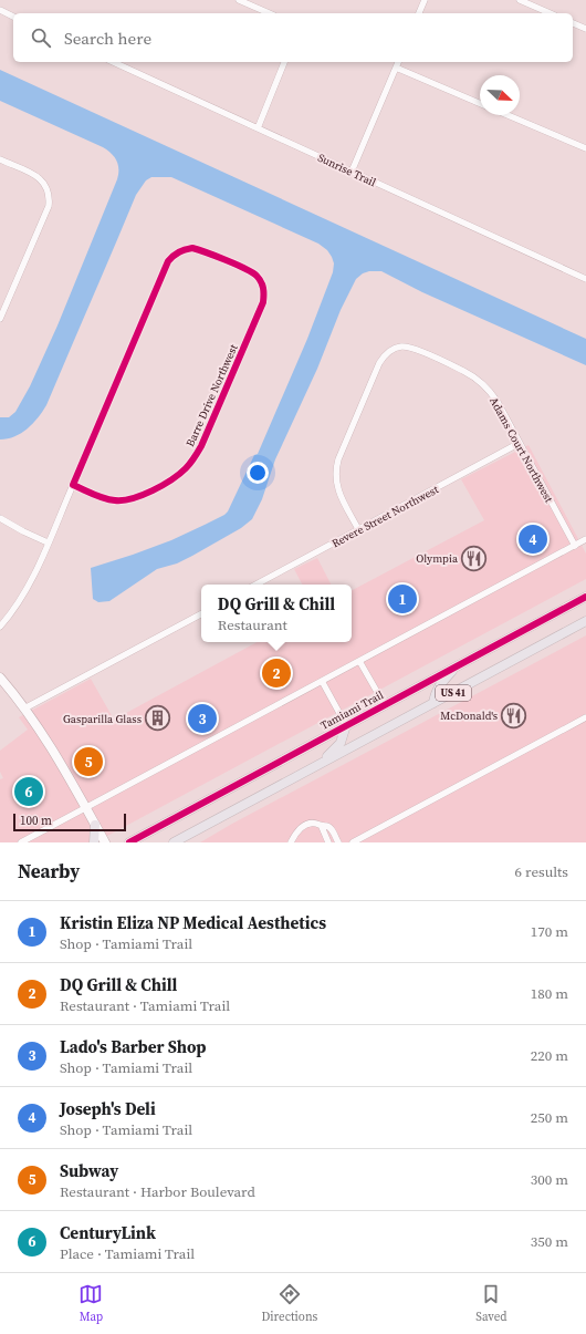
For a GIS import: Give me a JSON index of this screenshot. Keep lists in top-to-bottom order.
{
  "streets": {
    "main road": ["US 41", "Tamiami Trail"],
    "street": [
      "Sunrise Trail",
      "Barre Drive Northwest",
      "Adams Court Northwest",
      "Revere Street Northwest"
    ]
  },
  "crossings": [
    ["Adams Court Northwest", "Revere Street Northwest"]
  ],
  "places": {
    "restaurant": ["Olympia", "McDonald's"],
    "building": ["Gasparilla Glass"]
  },
  "scale_bar": "100 m",
  "north": "bottom right",
  "page": {
    "search": "Search here",
    "pins": [
      "4",
      "1",
      "2",
      "3",
      "5",
      "6"
    ],
    "popup": ["DQ Grill & Chill", "Restaurant"],
    "scale": "100 m",
    "heading": ["Nearby", "6 results"],
    "list": [
      {
        "mark": "1",
        "name": "Kristin Eliza NP Medical Aesthetics",
        "note": "Shop · Tamiami Trail",
        "value": "170 m"
      },
      {
        "mark": "2",
        "name": "DQ Grill & Chill",
        "note": "Restaurant · Tamiami Trail",
        "value": "180 m"
      },
      {
        "mark": "3",
        "name": "Lado's Barber Shop",
        "note": "Shop · Tamiami Trail",
        "value": "220 m"
      },
      {
        "mark": "4",
        "name": "Joseph's Deli",
        "note": "Shop · Tamiami Trail",
        "value": "250 m"
      },
      {
        "mark": "5",
        "name": "Subway",
        "note": "Restaurant · Harbor Boulevard",
        "value": "300 m"
      },
      {
        "mark": "6",
        "name": "CenturyLink",
        "note": "Place · Tamiami Trail",
        "value": "350 m"
      }
    ],
    "nav": ["Map", "Directions", "Saved"]
  }
}
